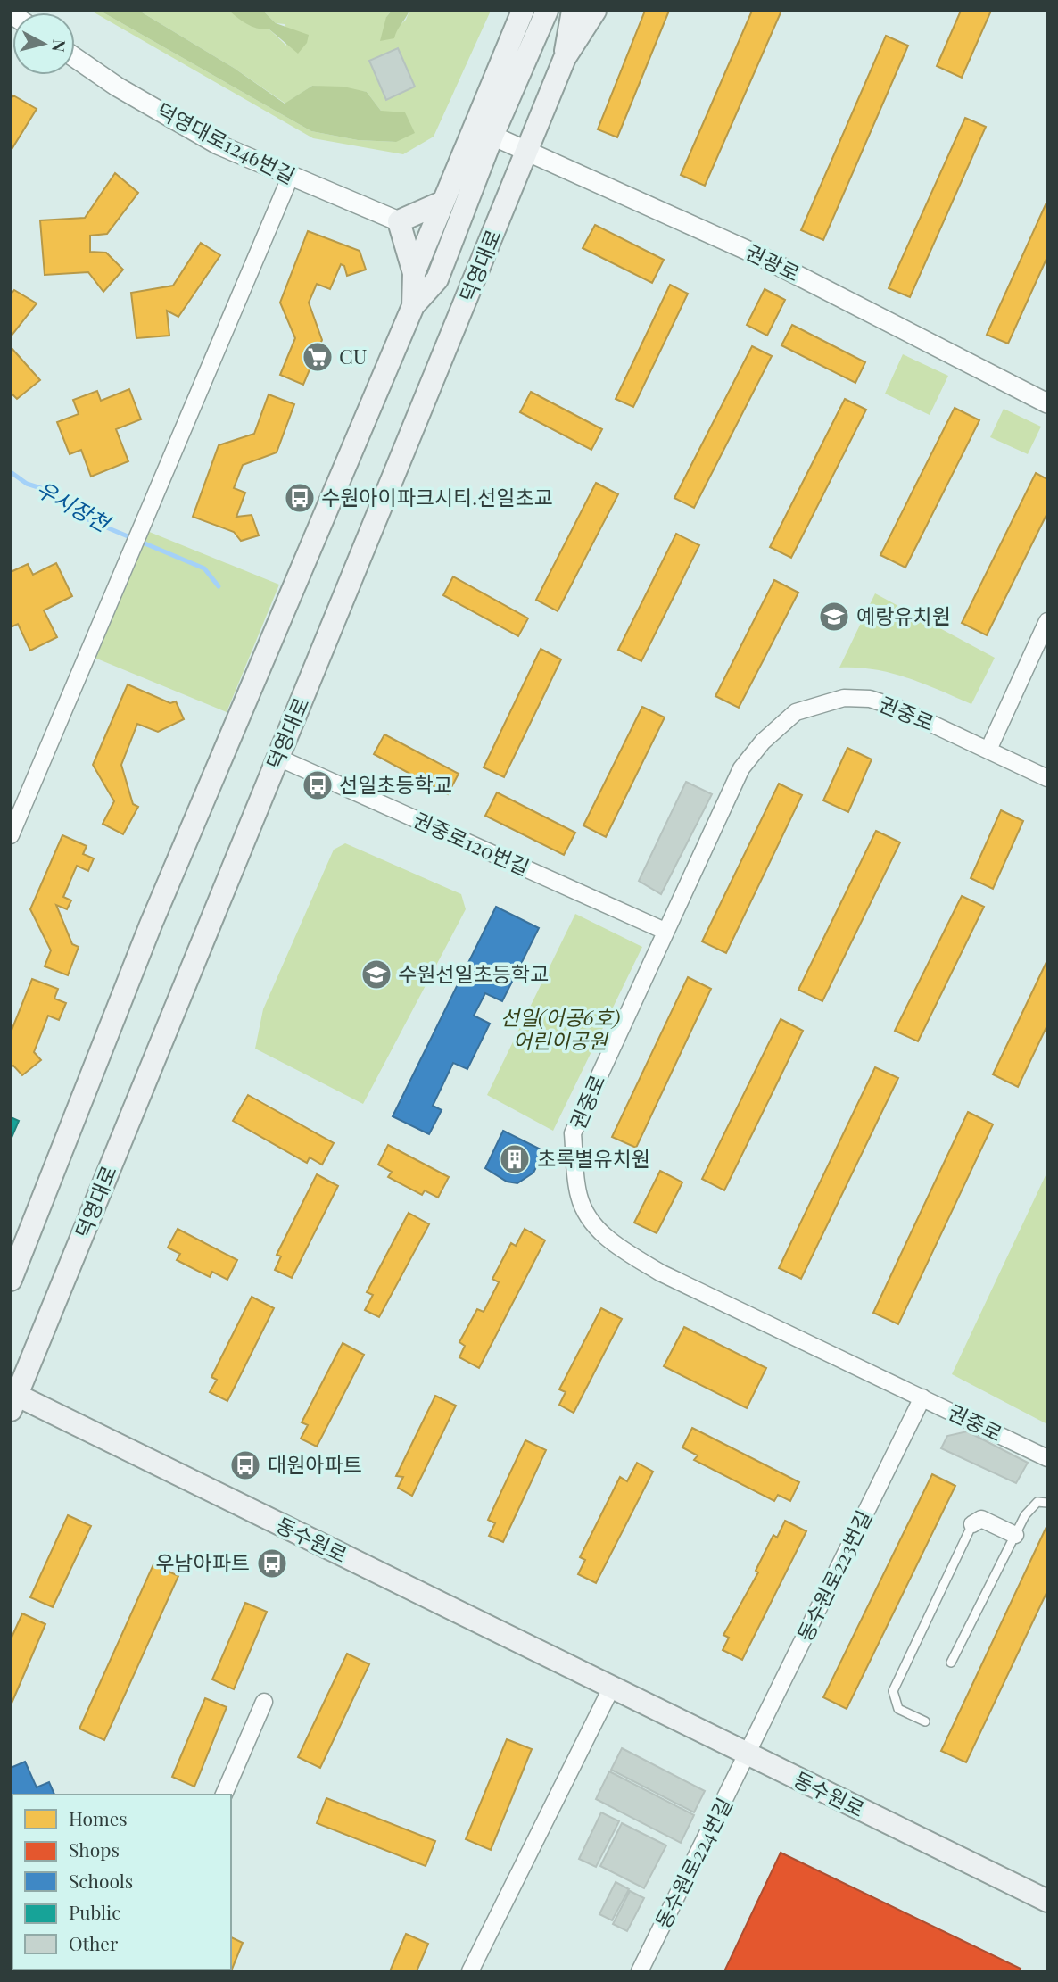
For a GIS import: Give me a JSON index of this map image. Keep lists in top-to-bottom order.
{
  "streets": {
    "main road": ["덕영대로", "동수원로"],
    "street": [
      "덕영대로1246번길",
      "권광로",
      "권중로",
      "권중로120번길",
      "동수원로223번길",
      "동수원로224번길"
    ]
  },
  "crossings": [
    ["권광로", "덕영대로"],
    ["덕영대로", "권중로120번길"],
    ["덕영대로", "동수원로"],
    ["권중로", "권중로120번길"],
    ["권중로", "동수원로223번길"],
    ["동수원로", "동수원로223번길"],
    ["동수원로", "동수원로224번길"],
    ["동수원로223번길", "동수원로224번길"]
  ],
  "water": ["우시장천"],
  "parks": ["선일(어공6호) 어린이공원"],
  "places": {
    "supermarket": ["CU"],
    "bus stop": [
      "수원아이파크시티.선일초교",
      "선일초등학교",
      "대원아파트",
      "우남아파트"
    ],
    "school or university": ["예랑유치원", "수원선일초등학교"],
    "building": ["초록별유치원"]
  },
  "legend": [
    "Homes",
    "Shops",
    "Schools",
    "Public",
    "Other"
  ],
  "north": "right"
}
